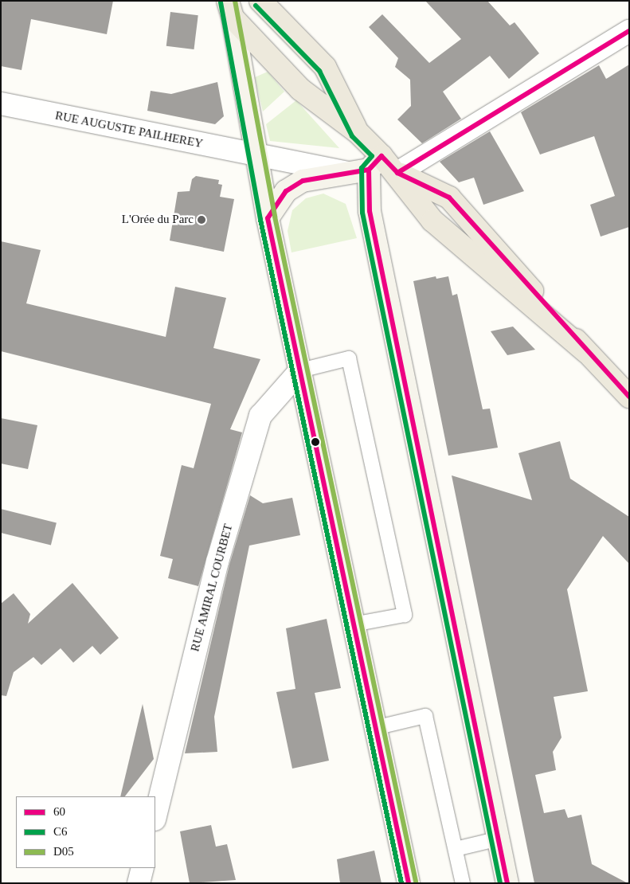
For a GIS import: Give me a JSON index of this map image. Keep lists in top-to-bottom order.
{
  "streets": {
    "street": ["RUE AUGUSTE PAILHEREY", "RUE AMIRAL COURBET"]
  },
  "places": ["L'Orée du Parc"],
  "lines": ["transit line D05", "transit line C6", "transit line 60"],
  "legend": ["60", "C6", "D05"]
}
